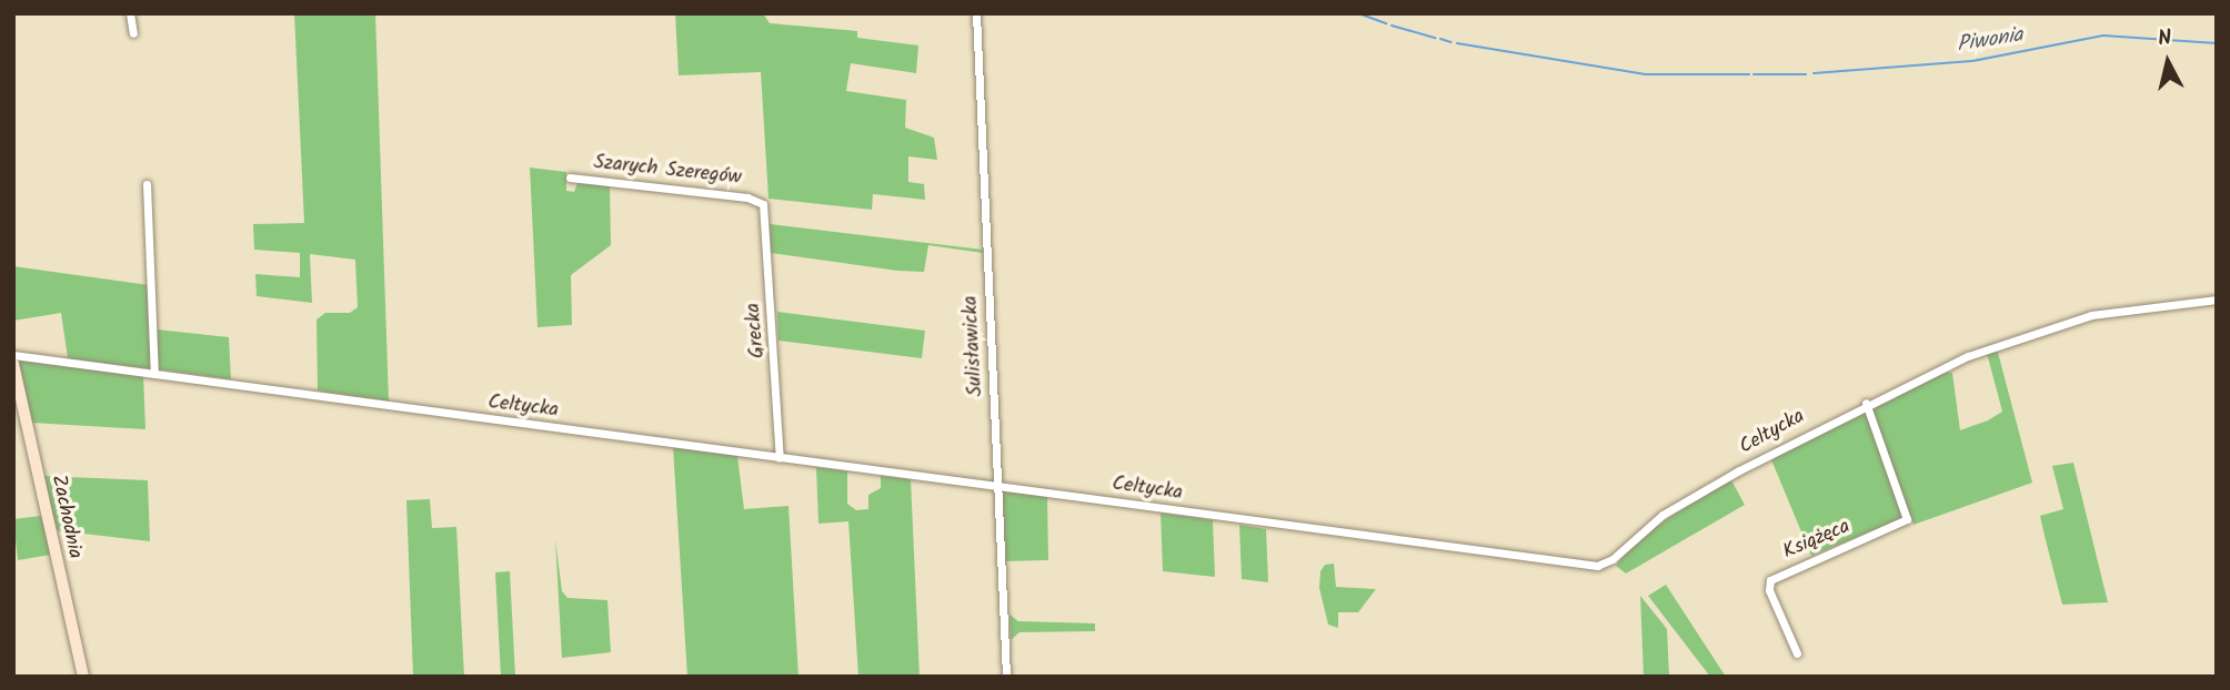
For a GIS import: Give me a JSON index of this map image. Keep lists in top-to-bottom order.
{
  "streets": {
    "street": [
      "Szarych Szeregów",
      "Grecka",
      "Sulisławicka",
      "Celtycka",
      "Zachodnia",
      "Książęca"
    ]
  },
  "crossings": [
    ["Szarych Szeregów", "Grecka"],
    ["Grecka", "Celtycka"],
    ["Sulisławicka", "Celtycka"],
    ["Celtycka", "Książęca"]
  ],
  "water": ["Piwonia"],
  "north": "top"
}
